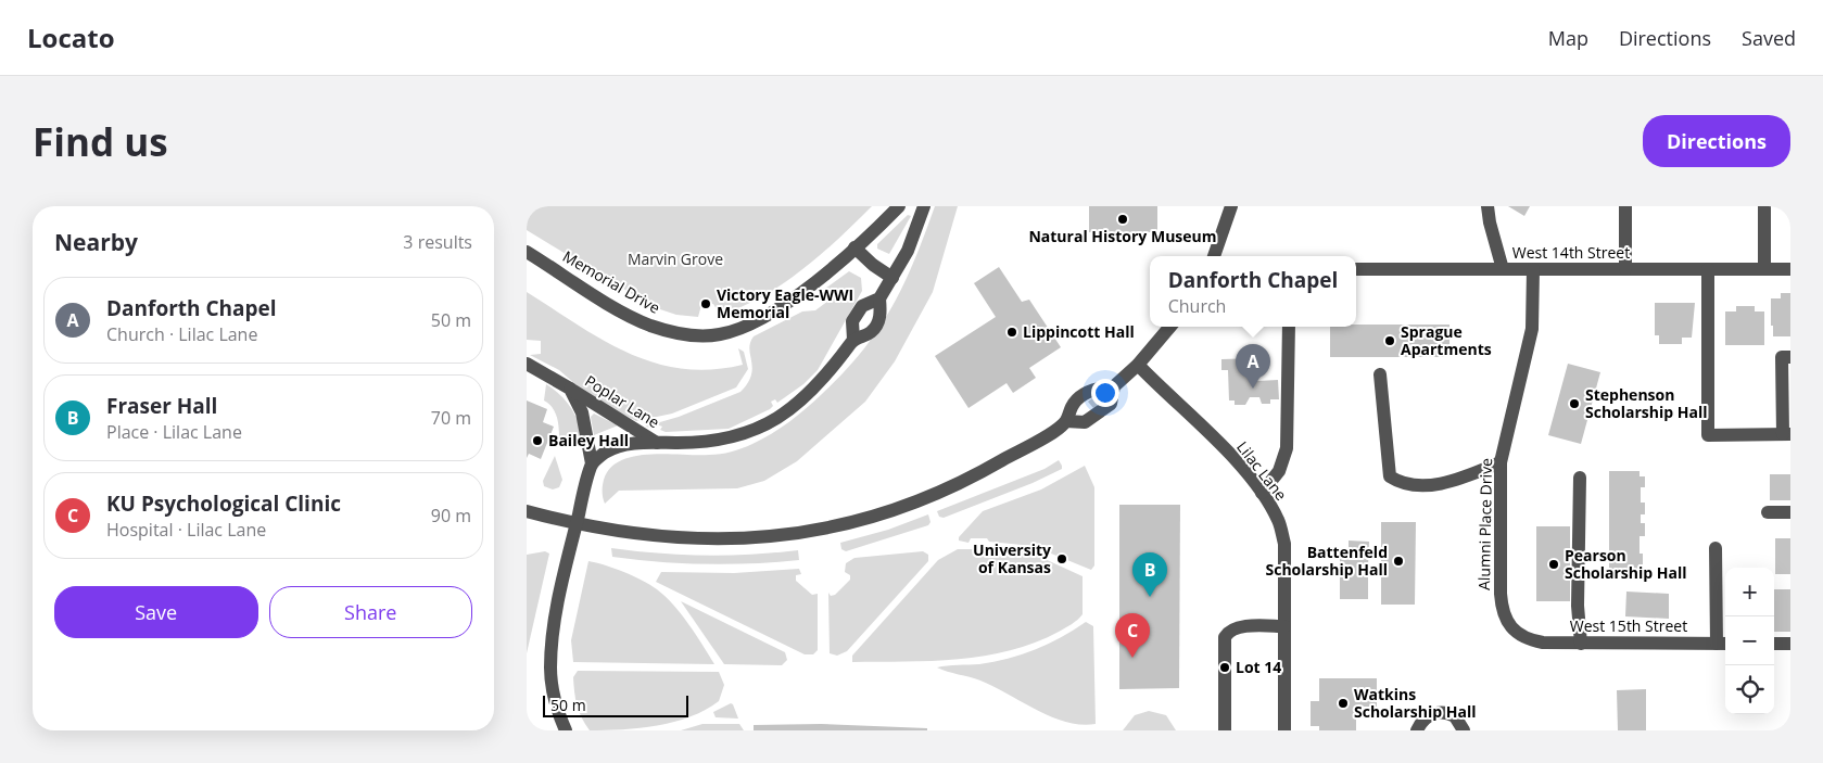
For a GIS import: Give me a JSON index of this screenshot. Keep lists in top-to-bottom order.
{
  "streets": {
    "street": [
      "West 14th Street",
      "Memorial Drive",
      "Poplar Lane",
      "Lilac Lane",
      "Alumni Place Drive",
      "West 15th Street"
    ]
  },
  "crossings": [
    ["West 14th Street", "Alumni Place Drive"],
    ["Alumni Place Drive", "West 15th Street"]
  ],
  "parks": ["Marvin Grove"],
  "places": [
    "Natural History Museum",
    "Victory Eagle-WWI Memorial",
    "Lippincott Hall",
    "Sprague Apartments",
    "Stephenson Scholarship Hall",
    "Bailey Hall",
    "University of Kansas",
    "Battenfeld Scholarship Hall",
    "Pearson Scholarship Hall",
    "Lot 14",
    "Watkins Scholarship Hall"
  ],
  "scale_bar": "50 m",
  "page": {
    "header": "Locato",
    "nav": ["Map", "Directions", "Saved"],
    "buttons": [
      "Directions",
      ["Save", "Share"]
    ],
    "title": "Find us",
    "heading": ["Nearby", "3 results"],
    "popup": ["Danforth Chapel", "Church"],
    "list": [
      {
        "mark": "A",
        "name": "Danforth Chapel",
        "note": "Church · Lilac Lane",
        "value": "50 m"
      },
      {
        "mark": "B",
        "name": "Fraser Hall",
        "note": "Place · Lilac Lane",
        "value": "70 m"
      },
      {
        "mark": "C",
        "name": "KU Psychological Clinic",
        "note": "Hospital · Lilac Lane",
        "value": "90 m"
      }
    ],
    "pins": ["A", "B", "C"],
    "map_buttons": ["+", "−"],
    "scale": "50 m"
  }
}
